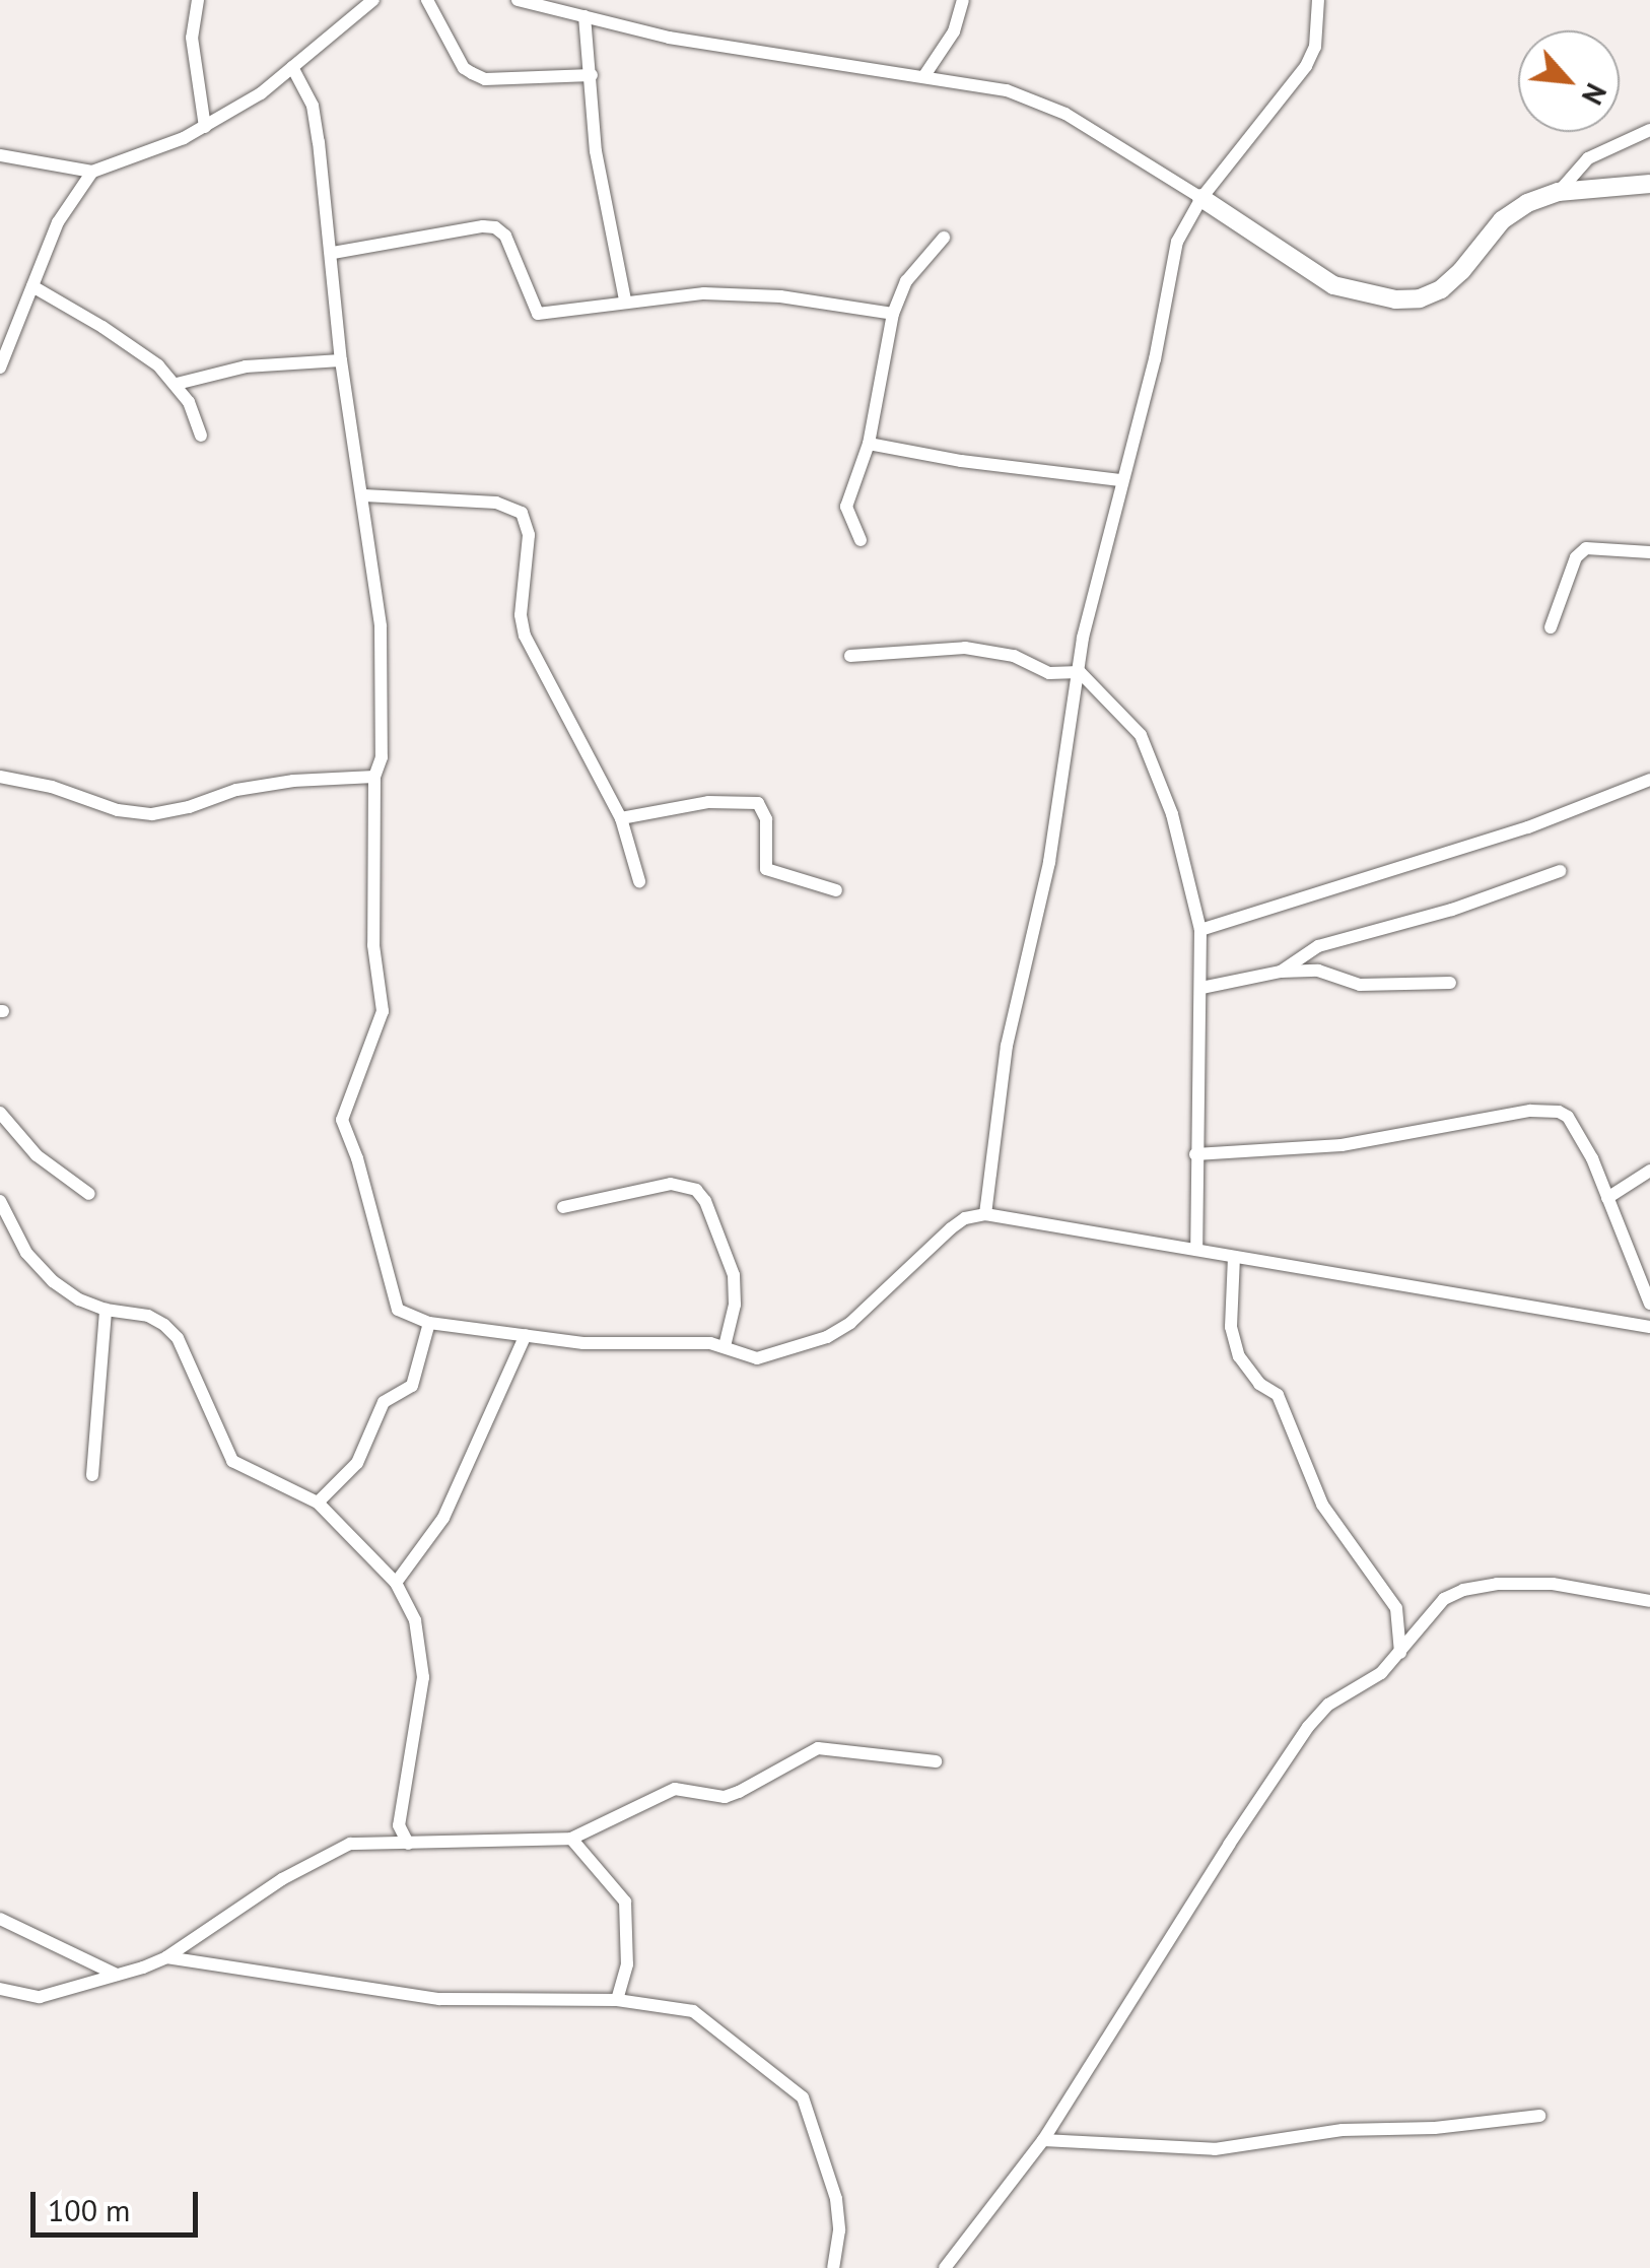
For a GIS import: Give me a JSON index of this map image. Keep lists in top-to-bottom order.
{
  "scale_bar": "100 m",
  "north": "bottom right"
}
